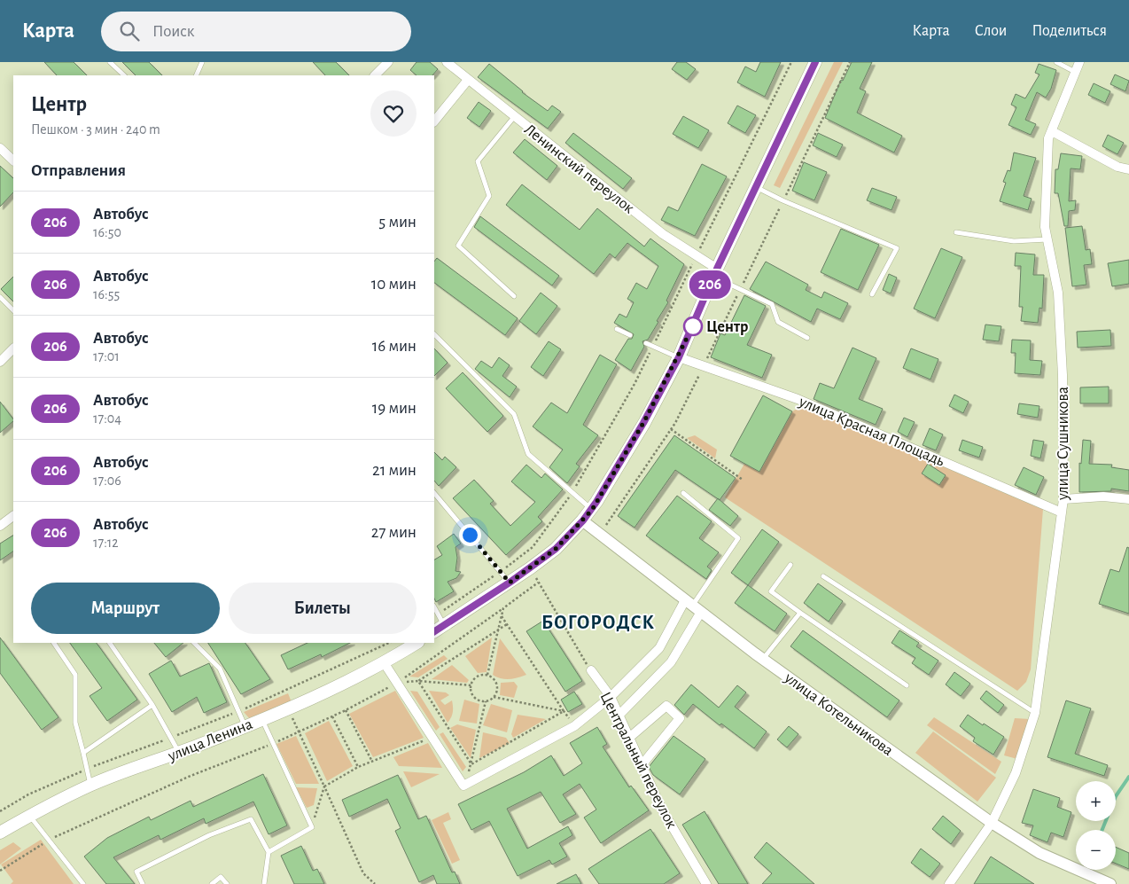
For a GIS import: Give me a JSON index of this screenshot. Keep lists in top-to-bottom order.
{
  "streets": {
    "main road": ["улица Ленина"],
    "street": [
      "Ленинский переулок",
      "улица Красная Площадь",
      "улица Сушникова",
      "улица Котельникова",
      "Центральный переулок"
    ]
  },
  "crossings": [
    ["улица Красная Площадь", "улица Сушникова"],
    ["улица Сушникова", "улица Котельникова"]
  ],
  "districts": ["БОГОРОДСК"],
  "places": ["Центр"],
  "lines": ["bus line 206"],
  "page": {
    "header": "Карта",
    "search": "Поиск",
    "nav": ["Карта", "Слои", "Поделиться"],
    "on_map": "206",
    "heading": [
      ["Центр", "Пешком · 3 мин · 240 m"],
      "Отправления"
    ],
    "list": [
      {
        "mark": "206",
        "name": "Автобус",
        "note": "16:50",
        "value": "5 мин"
      },
      {
        "mark": "206",
        "name": "Автобус",
        "note": "16:55",
        "value": "10 мин"
      },
      {
        "mark": "206",
        "name": "Автобус",
        "note": "17:01",
        "value": "16 мин"
      },
      {
        "mark": "206",
        "name": "Автобус",
        "note": "17:04",
        "value": "19 мин"
      },
      {
        "mark": "206",
        "name": "Автобус",
        "note": "17:06",
        "value": "21 мин"
      },
      {
        "mark": "206",
        "name": "Автобус",
        "note": "17:12",
        "value": "27 мин"
      }
    ],
    "buttons": ["Маршрут", "Билеты"],
    "map_buttons": ["+", "−"]
  }
}
